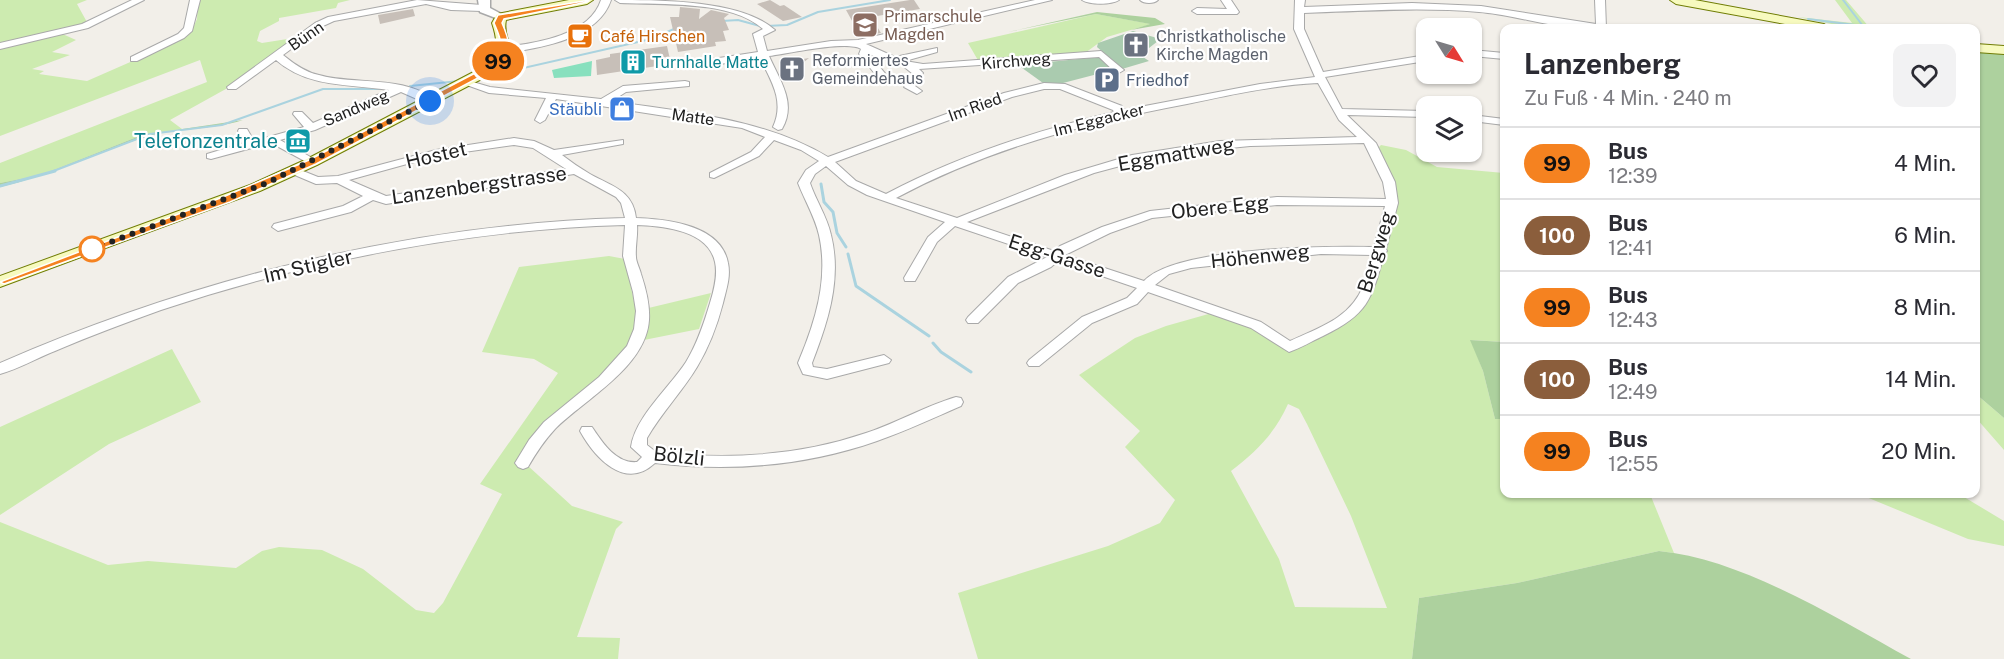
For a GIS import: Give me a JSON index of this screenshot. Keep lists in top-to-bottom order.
{
  "streets": {
    "street": [
      "Bünn",
      "Kirchweg",
      "Im Ried",
      "Sandweg",
      "Matte",
      "Im Eggacker",
      "Eggmattweg",
      "Hostet",
      "Lanzenbergstrasse",
      "Obere Egg",
      "Bergweg",
      "Egg-Gasse",
      "Höhenweg",
      "Im Stigler",
      "Bölzli"
    ]
  },
  "crossings": [
    ["Im Ried", "Matte"],
    ["Im Ried", "Im Eggacker"],
    ["Im Ried", "Egg-Gasse"],
    ["Matte", "Egg-Gasse"],
    ["Im Eggacker", "Bergweg"],
    ["Im Eggacker", "Egg-Gasse"],
    ["Eggmattweg", "Bergweg"],
    ["Eggmattweg", "Egg-Gasse"],
    ["Hostet", "Lanzenbergstrasse"],
    ["Lanzenbergstrasse", "Im Stigler"],
    ["Lanzenbergstrasse", "Bölzli"],
    ["Obere Egg", "Bergweg"],
    ["Obere Egg", "Egg-Gasse"],
    ["Bergweg", "Egg-Gasse"],
    ["Bergweg", "Höhenweg"],
    ["Egg-Gasse", "Höhenweg"],
    ["Im Stigler", "Bölzli"]
  ],
  "places": {
    "school or university": ["Primarschule Magden"],
    "cafe": ["Café Hirschen"],
    "church": ["Christkatholische Kirche Magden", "Reformiertes Gemeindehaus"],
    "building": ["Turnhalle Matte"],
    "parking": ["Friedhof"],
    "shop": ["Stäubli"],
    "museum": ["Telefonzentrale"]
  },
  "lines": ["bus line 99"],
  "north": "bottom right",
  "page": {
    "on_map": "99",
    "heading": ["Lanzenberg", "Zu Fuß · 4 Min. · 240 m"],
    "list": [
      {
        "mark": "99",
        "name": "Bus",
        "note": "12:39",
        "value": "4 Min."
      },
      {
        "mark": "100",
        "name": "Bus",
        "note": "12:41",
        "value": "6 Min."
      },
      {
        "mark": "99",
        "name": "Bus",
        "note": "12:43",
        "value": "8 Min."
      },
      {
        "mark": "100",
        "name": "Bus",
        "note": "12:49",
        "value": "14 Min."
      },
      {
        "mark": "99",
        "name": "Bus",
        "note": "12:55",
        "value": "20 Min."
      }
    ]
  }
}
